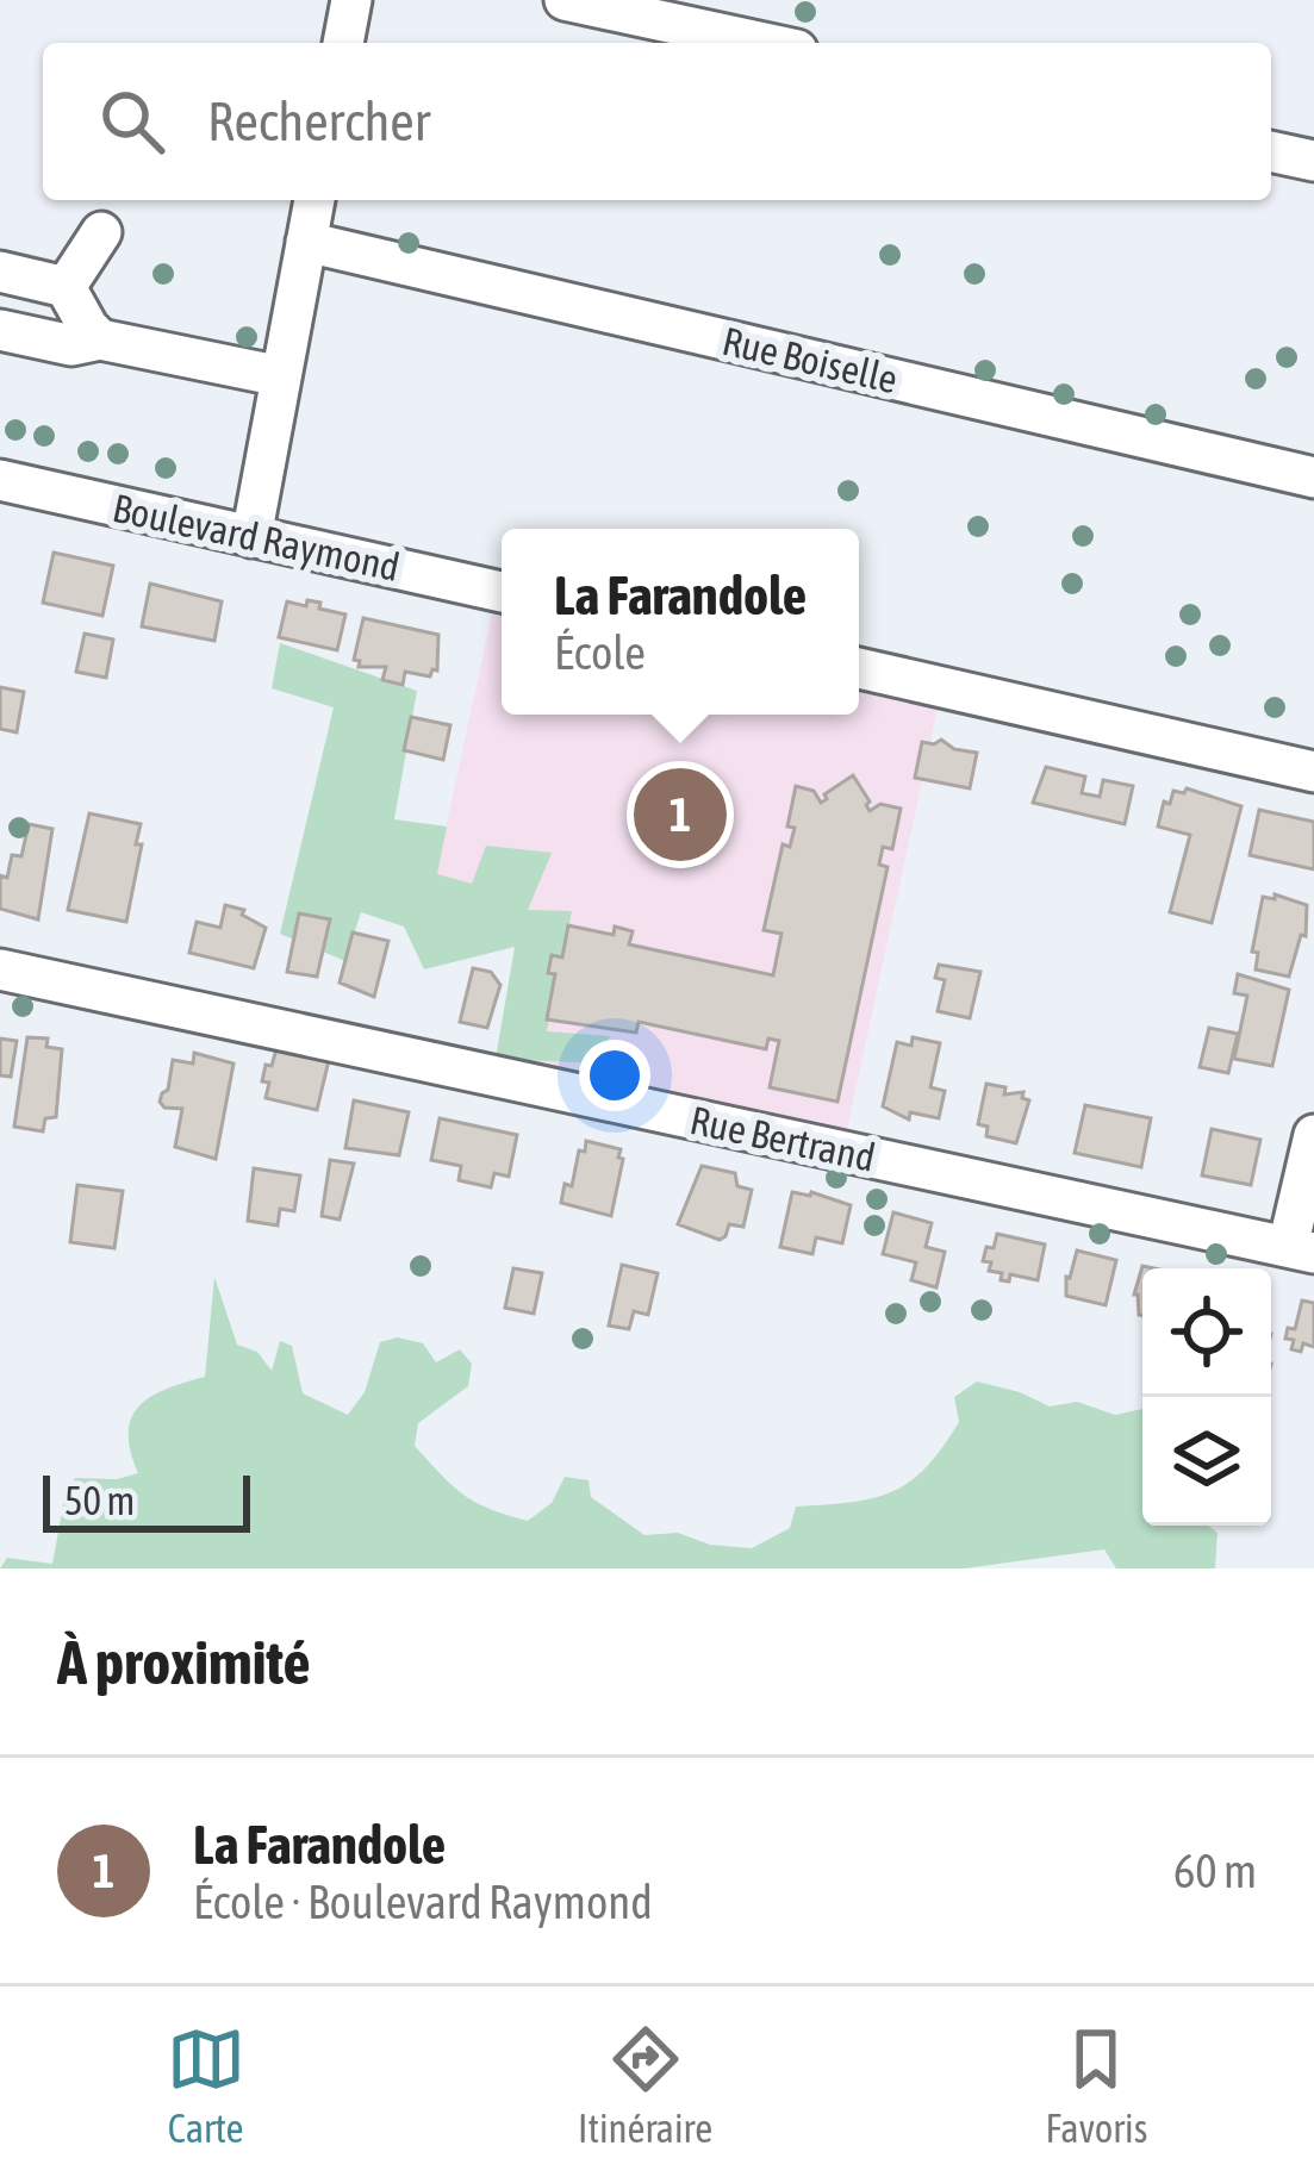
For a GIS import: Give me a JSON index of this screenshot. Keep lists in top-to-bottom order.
{
  "streets": {
    "street": ["Rue Boiselle", "Boulevard Raymond", "Rue Bertrand"]
  },
  "scale_bar": "50 m",
  "page": {
    "search": "Rechercher",
    "popup": ["La Farandole", "École"],
    "pins": "1",
    "scale": "50 m",
    "heading": "À proximité",
    "list": [
      {
        "mark": "1",
        "name": "La Farandole",
        "note": "École · Boulevard Raymond",
        "value": "60 m"
      }
    ],
    "nav": ["Carte", "Itinéraire", "Favoris"]
  }
}
